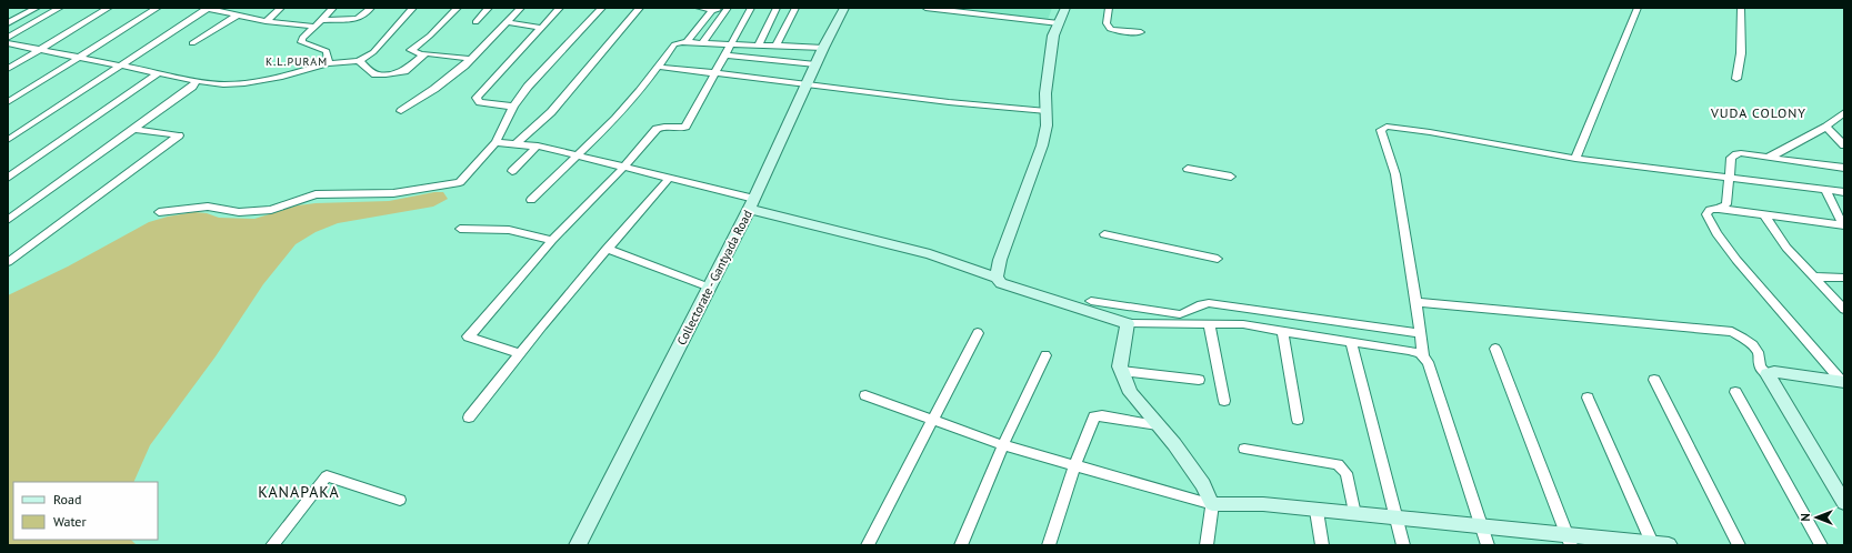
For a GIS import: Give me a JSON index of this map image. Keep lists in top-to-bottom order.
{
  "streets": {
    "street": ["Collectorate - Gantyada Road"]
  },
  "districts": ["K.L.PURAM", "VUDA COLONY", "KANAPAKA"],
  "legend": ["Road", "Water"],
  "north": "left"
}
